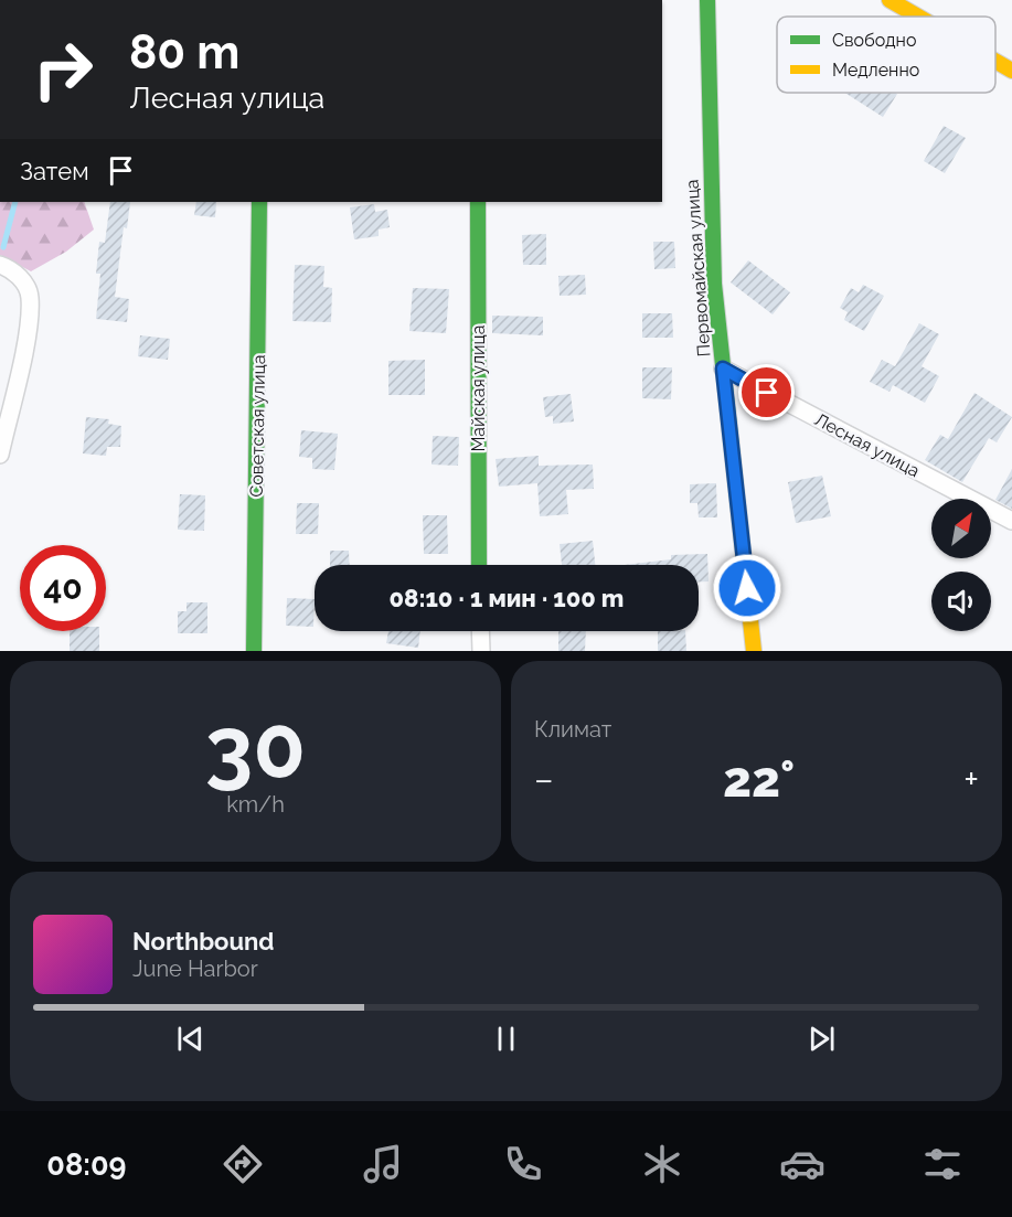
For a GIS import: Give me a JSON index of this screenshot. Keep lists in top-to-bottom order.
{
  "streets": {
    "street": [
      "Первомайская улица",
      "Майская улица",
      "Советская улица",
      "Лесная улица"
    ]
  },
  "crossings": [
    ["Первомайская улица", "Лесная улица"]
  ],
  "legend": ["Свободно", "Медленно"],
  "north": "top right",
  "page": {
    "turn": ["80 m", "Лесная улица"],
    "then": "Затем",
    "limit": "40",
    "trip": "08:10 · 1 мин · 100 m",
    "tile": [
      ["30", "km/h"],
      "Климат"
    ],
    "heat": ["−", "22°", "+"],
    "song": ["Northbound", "June Harbor"],
    "tabs": "08:09"
  }
}
